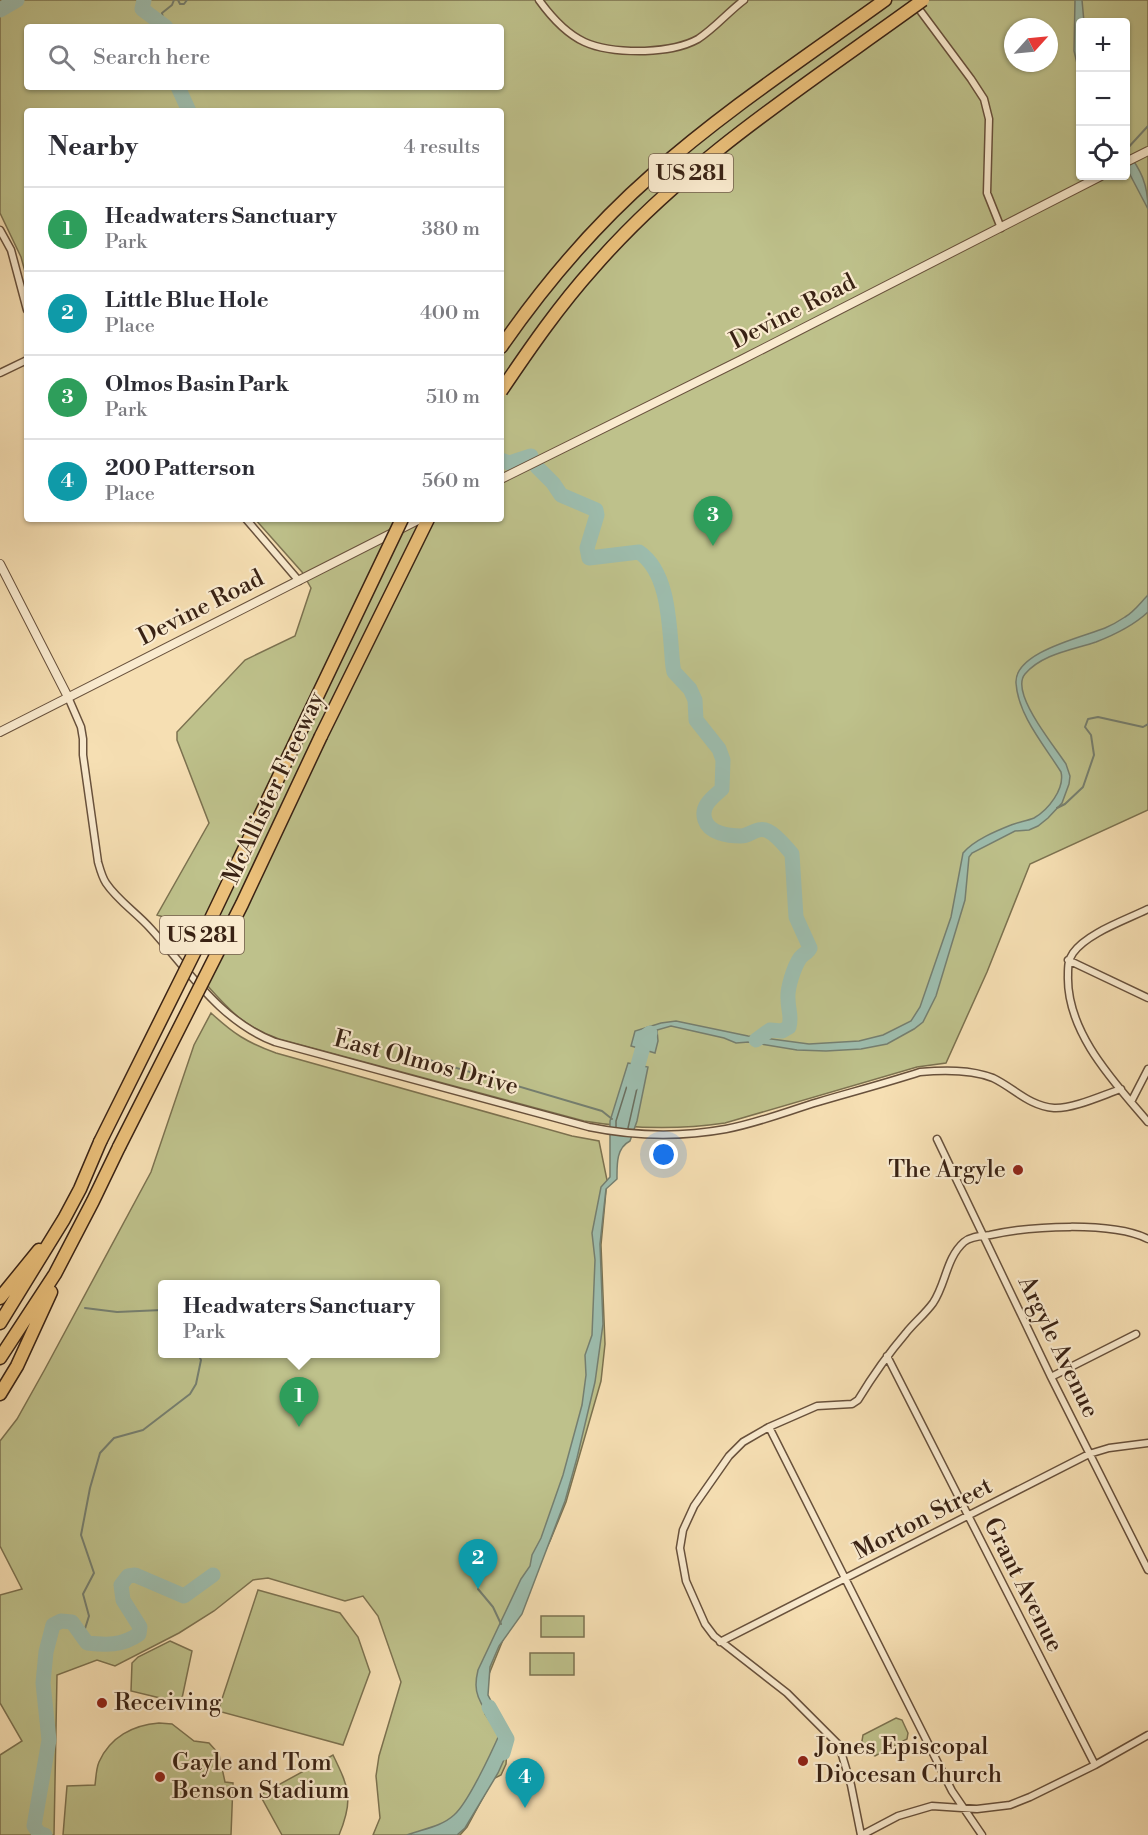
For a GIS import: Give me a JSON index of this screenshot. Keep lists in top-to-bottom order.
{
  "streets": {
    "highway": ["US 281", "McAllister Freeway"],
    "street": [
      "Devine Road",
      "East Olmos Drive",
      "Argyle Avenue",
      "Morton Street",
      "Grant Avenue"
    ]
  },
  "crossings": [
    ["Devine Road", "East Olmos Drive"],
    ["Argyle Avenue", "Morton Street"],
    ["Morton Street", "Grant Avenue"]
  ],
  "places": [
    "The Argyle",
    "Receiving",
    "Jones Episcopal Diocesan Church",
    "Gayle and Tom Benson Stadium"
  ],
  "north": "top right",
  "page": {
    "map_buttons": ["+", "−"],
    "search": "Search here",
    "heading": ["Nearby", "4 results"],
    "list": [
      {
        "mark": "1",
        "name": "Headwaters Sanctuary",
        "note": "Park",
        "value": "380 m"
      },
      {
        "mark": "2",
        "name": "Little Blue Hole",
        "note": "Place",
        "value": "400 m"
      },
      {
        "mark": "3",
        "name": "Olmos Basin Park",
        "note": "Park",
        "value": "510 m"
      },
      {
        "mark": "4",
        "name": "200 Patterson",
        "note": "Place",
        "value": "560 m"
      }
    ],
    "pins": [
      "3",
      "1",
      "2",
      "4"
    ],
    "popup": ["Headwaters Sanctuary", "Park"]
  }
}
